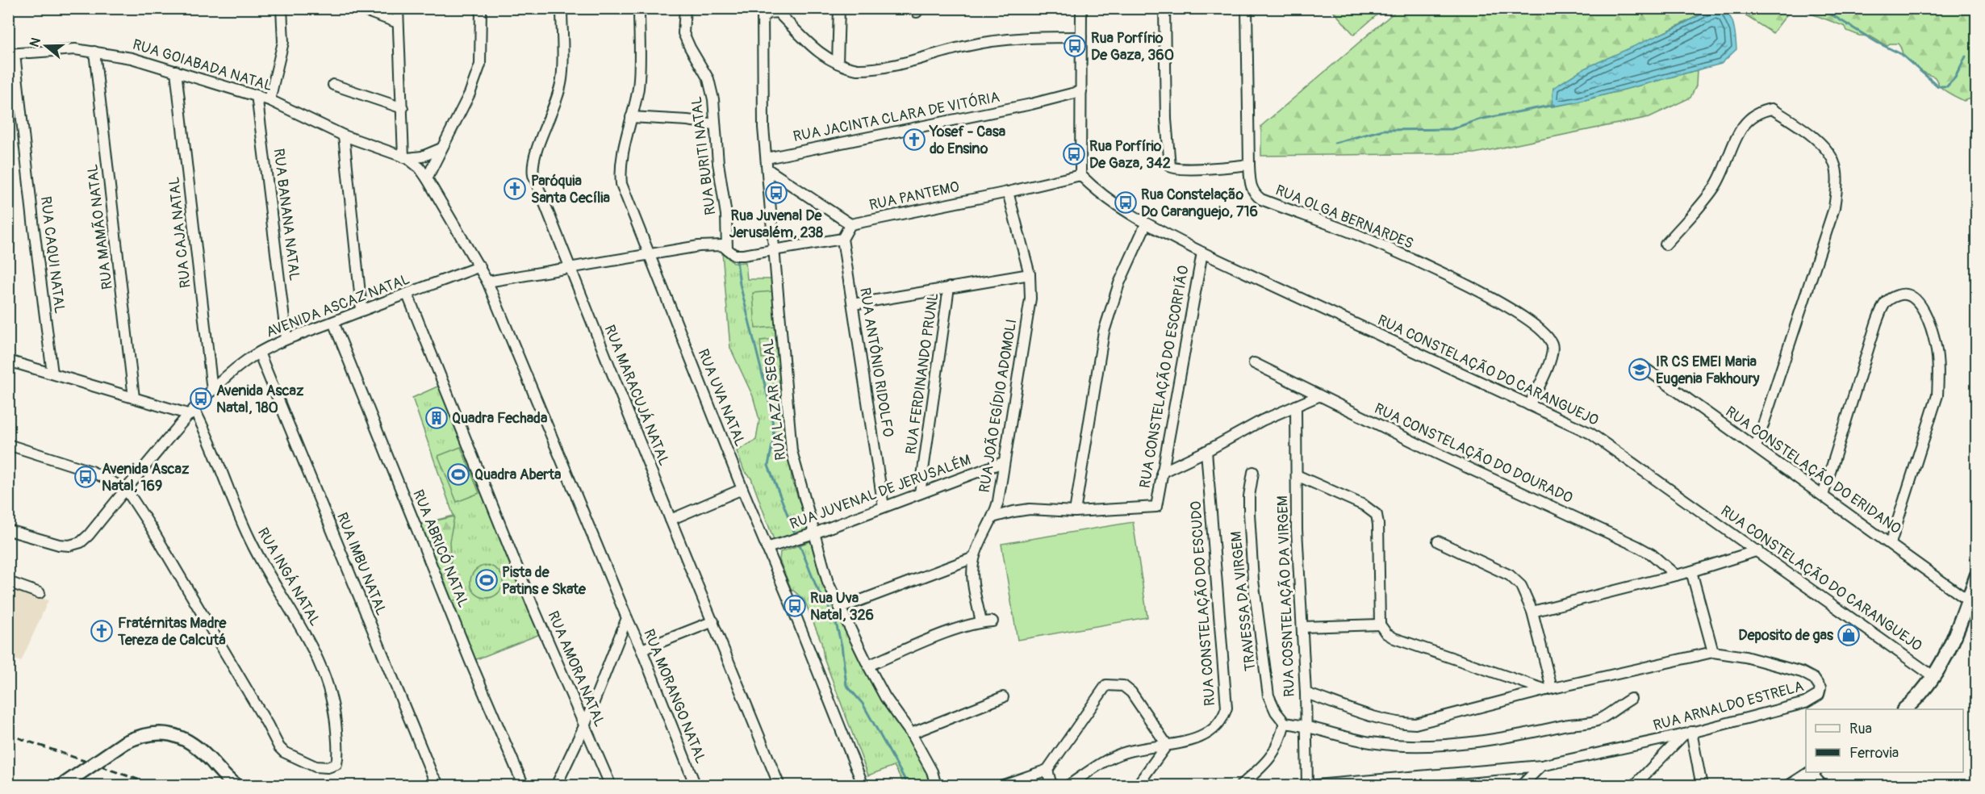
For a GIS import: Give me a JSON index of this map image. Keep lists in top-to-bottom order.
{
  "streets": {
    "street": [
      "RUA GOIABADA NATAL",
      "RUA JACINTA CLARA DE VITÓRIA",
      "RUA BURITI NATAL",
      "RUA PANTEMO",
      "RUA BANANA NATAL",
      "RUA OLGA BERNARDES",
      "RUA MAMÃO NATAL",
      "RUA CAJA NATAL",
      "RUA CAQUI NATAL",
      "AVENIDA ASCAZ NATAL",
      "RUA ANTÔNIO RIDOLFO",
      "RUA CONSTELAÇÃO DO CARANGUEJO",
      "RUA FERDINANDO PRUNL",
      "RUA CONSTELAÇÃO DO ESCORPIÃO",
      "RUA MARACUJÁ NATAL",
      "RUA UVA NATAL",
      "RUA LAZAR SEGAL",
      "RUA JOÃO EGÍDIO ADOMOLI",
      "RUA CONSTELAÇÃO DO DOURADO",
      "RUA CONSTELAÇÃO DO ERIDANO",
      "RUA JUVENAL DE JERUSALÉM",
      "RUA ABRICÓ NATAL",
      "RUA IMBU NATAL",
      "RUA INGÁ NATAL",
      "RUA COSNTELAÇÃO DA VIRGEM",
      "TRAVESSA DA VIRGEM",
      "RUA CONSTELAÇÃO DO ESCUDO",
      "RUA AMORA NATAL",
      "RUA MORANGO NATAL",
      "RUA ARNALDO ESTRELA"
    ]
  },
  "crossings": [
    ["RUA GOIABADA NATAL", "RUA BANANA NATAL"],
    ["RUA GOIABADA NATAL", "RUA MAMÃO NATAL"],
    ["RUA GOIABADA NATAL", "RUA CAJA NATAL"],
    ["RUA GOIABADA NATAL", "RUA CAQUI NATAL"],
    ["RUA GOIABADA NATAL", "AVENIDA ASCAZ NATAL"],
    ["RUA GOIABADA NATAL", "RUA MORANGO NATAL"],
    ["RUA JACINTA CLARA DE VITÓRIA", "RUA LAZAR SEGAL"],
    ["RUA PANTEMO", "RUA CONSTELAÇÃO DO CARANGUEJO"],
    ["RUA PANTEMO", "RUA JOÃO EGÍDIO ADOMOLI"],
    ["RUA BANANA NATAL", "AVENIDA ASCAZ NATAL"],
    ["RUA OLGA BERNARDES", "RUA CONSTELAÇÃO DO CARANGUEJO"],
    ["RUA CAJA NATAL", "AVENIDA ASCAZ NATAL"],
    ["AVENIDA ASCAZ NATAL", "RUA ABRICÓ NATAL"],
    ["AVENIDA ASCAZ NATAL", "RUA IMBU NATAL"],
    ["AVENIDA ASCAZ NATAL", "RUA INGÁ NATAL"],
    ["AVENIDA ASCAZ NATAL", "RUA AMORA NATAL"],
    ["RUA ANTÔNIO RIDOLFO", "RUA JUVENAL DE JERUSALÉM"],
    ["RUA CONSTELAÇÃO DO CARANGUEJO", "RUA CONSTELAÇÃO DO ESCORPIÃO"],
    ["RUA FERDINANDO PRUNL", "RUA JUVENAL DE JERUSALÉM"],
    ["RUA UVA NATAL", "RUA JUVENAL DE JERUSALÉM"],
    ["RUA LAZAR SEGAL", "RUA JUVENAL DE JERUSALÉM"],
    ["RUA JOÃO EGÍDIO ADOMOLI", "RUA JUVENAL DE JERUSALÉM"],
    ["RUA COSNTELAÇÃO DA VIRGEM", "RUA ARNALDO ESTRELA"]
  ],
  "places": {
    "bus stop": [
      "Rua Porfírio De Gaza, 360",
      "Rua Porfírio De Gaza, 342",
      "Rua Juvenal De Jerusalém, 238",
      "Rua Constelação Do Caranguejo, 716",
      "Avenida Ascaz Natal, 180",
      "Avenida Ascaz Natal, 169",
      "Rua Uva Natal, 326"
    ],
    "church": ["Yosef - Casa do Ensino", "Paróquia Santa Cecília", "Fratérnitas Madre Tereza de Calcutá"],
    "school or university": ["IR CS EMEI Maria Eugenia Fakhoury"],
    "building": ["Quadra Fechada"],
    "sports": ["Quadra Aberta", "Pista de Patins e Skate"],
    "shop": ["Deposito de gas"]
  },
  "legend": ["Rua", "Ferrovia"],
  "north": "left"
}
